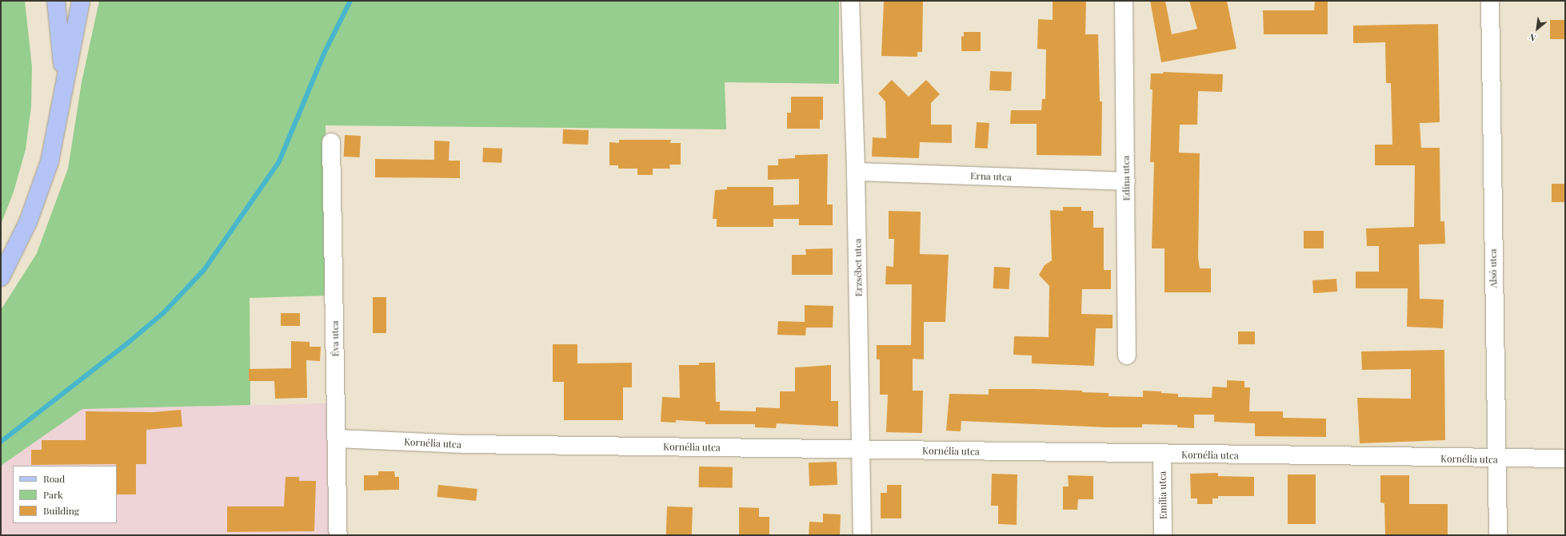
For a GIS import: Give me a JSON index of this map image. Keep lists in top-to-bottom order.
{
  "streets": {
    "street": [
      "Erna utca",
      "Edina utca",
      "Erzsébet utca",
      "Alsó utca",
      "Éva utca",
      "Kornélia utca",
      "Emília utca"
    ]
  },
  "crossings": [
    ["Erna utca", "Edina utca"],
    ["Erna utca", "Erzsébet utca"],
    ["Erzsébet utca", "Kornélia utca"],
    ["Alsó utca", "Kornélia utca"],
    ["Éva utca", "Kornélia utca"],
    ["Kornélia utca", "Emília utca"]
  ],
  "legend": ["Road", "Park", "Building"],
  "north": "bottom left"
}
